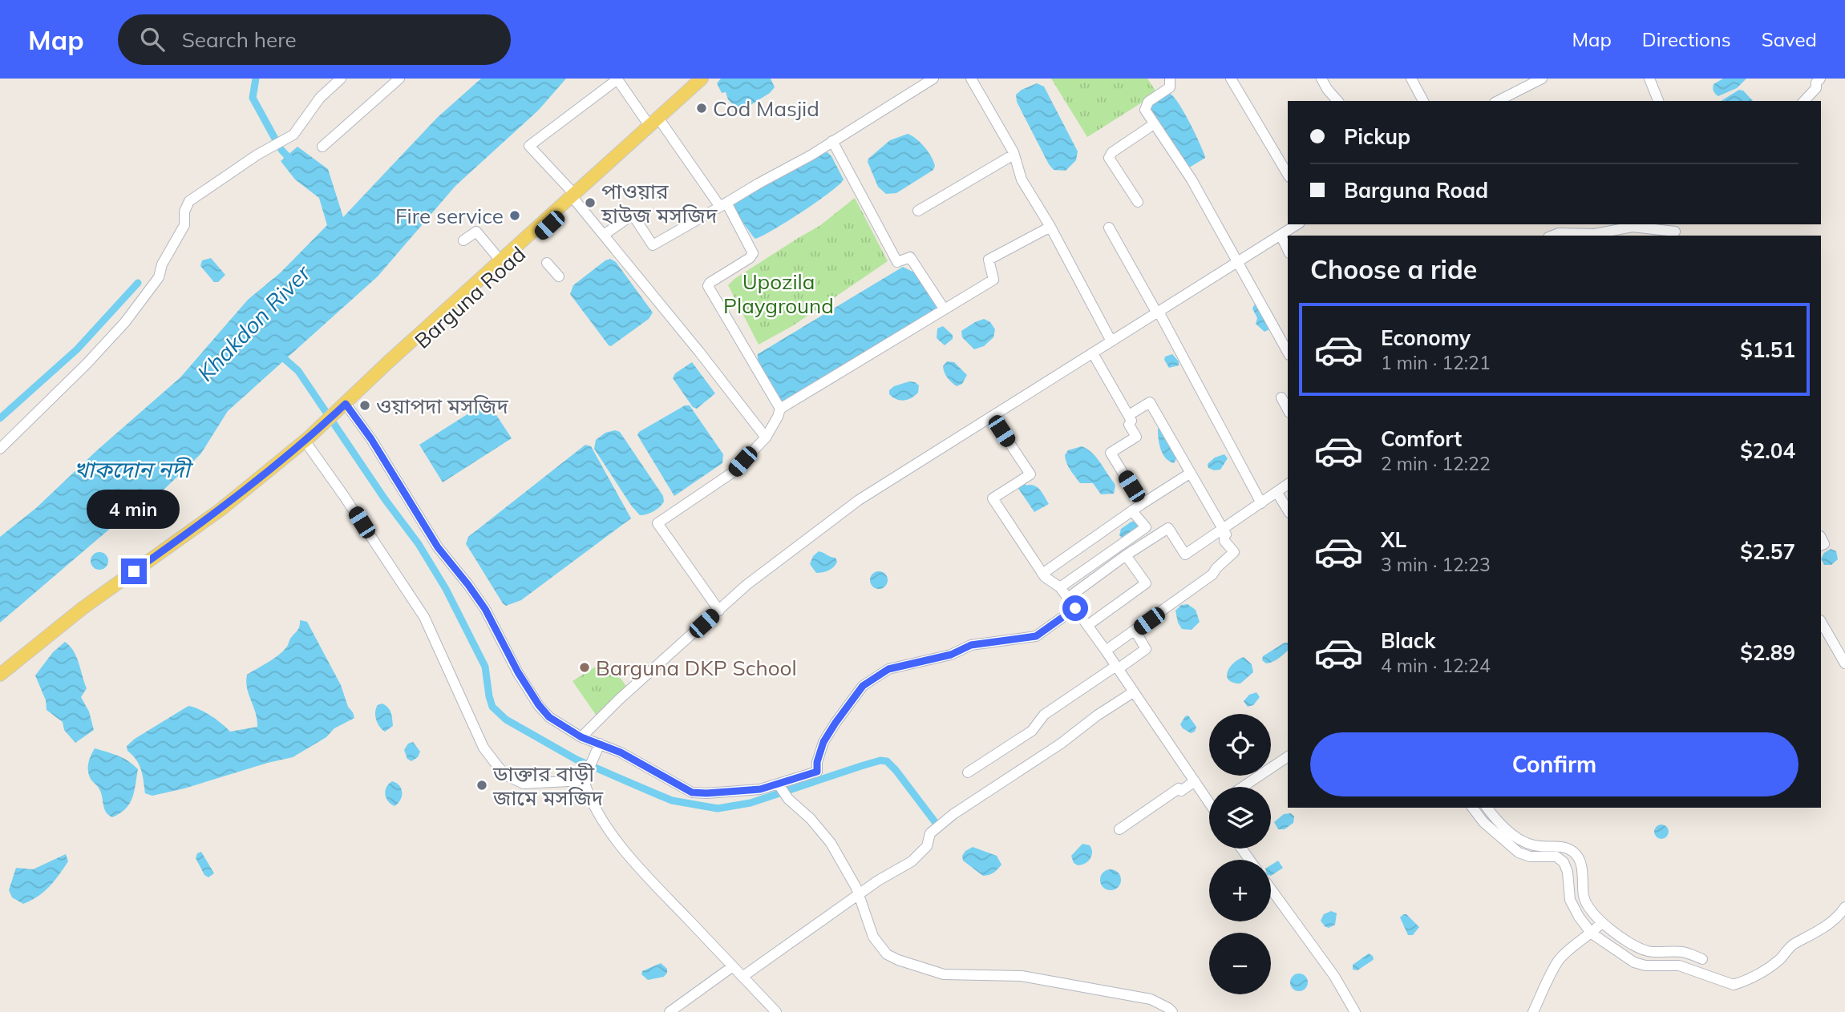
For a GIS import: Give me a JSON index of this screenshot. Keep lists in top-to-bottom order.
{
  "streets": {
    "main road": ["Barguna Road"]
  },
  "water": ["Khakdon River", "খাকদোন নদী"],
  "parks": ["Upozila Playground"],
  "places": [
    "Cod Masjid",
    "পাওয়ার হাউজ মসজিদ",
    "Fire service",
    "ওয়াপদা মসজিদ",
    "Barguna DKP School",
    "ডাক্তার বাড়ী জামে মসজিদ"
  ],
  "page": {
    "header": "Map",
    "search": "Search here",
    "nav": ["Map", "Directions", "Saved"],
    "banner": ["Pickup", "Barguna Road"],
    "heading": "Choose a ride",
    "list": [
      {
        "name": "Economy",
        "note": "1 min · 12:21",
        "value": "$1.51"
      },
      {
        "name": "Comfort",
        "note": "2 min · 12:22",
        "value": "$2.04"
      },
      {
        "name": "XL",
        "note": "3 min · 12:23",
        "value": "$2.57"
      },
      {
        "name": "Black",
        "note": "4 min · 12:24",
        "value": "$2.89"
      }
    ],
    "bubble": "4 min",
    "map_buttons": ["+", "−"],
    "buttons": "Confirm"
  }
}
